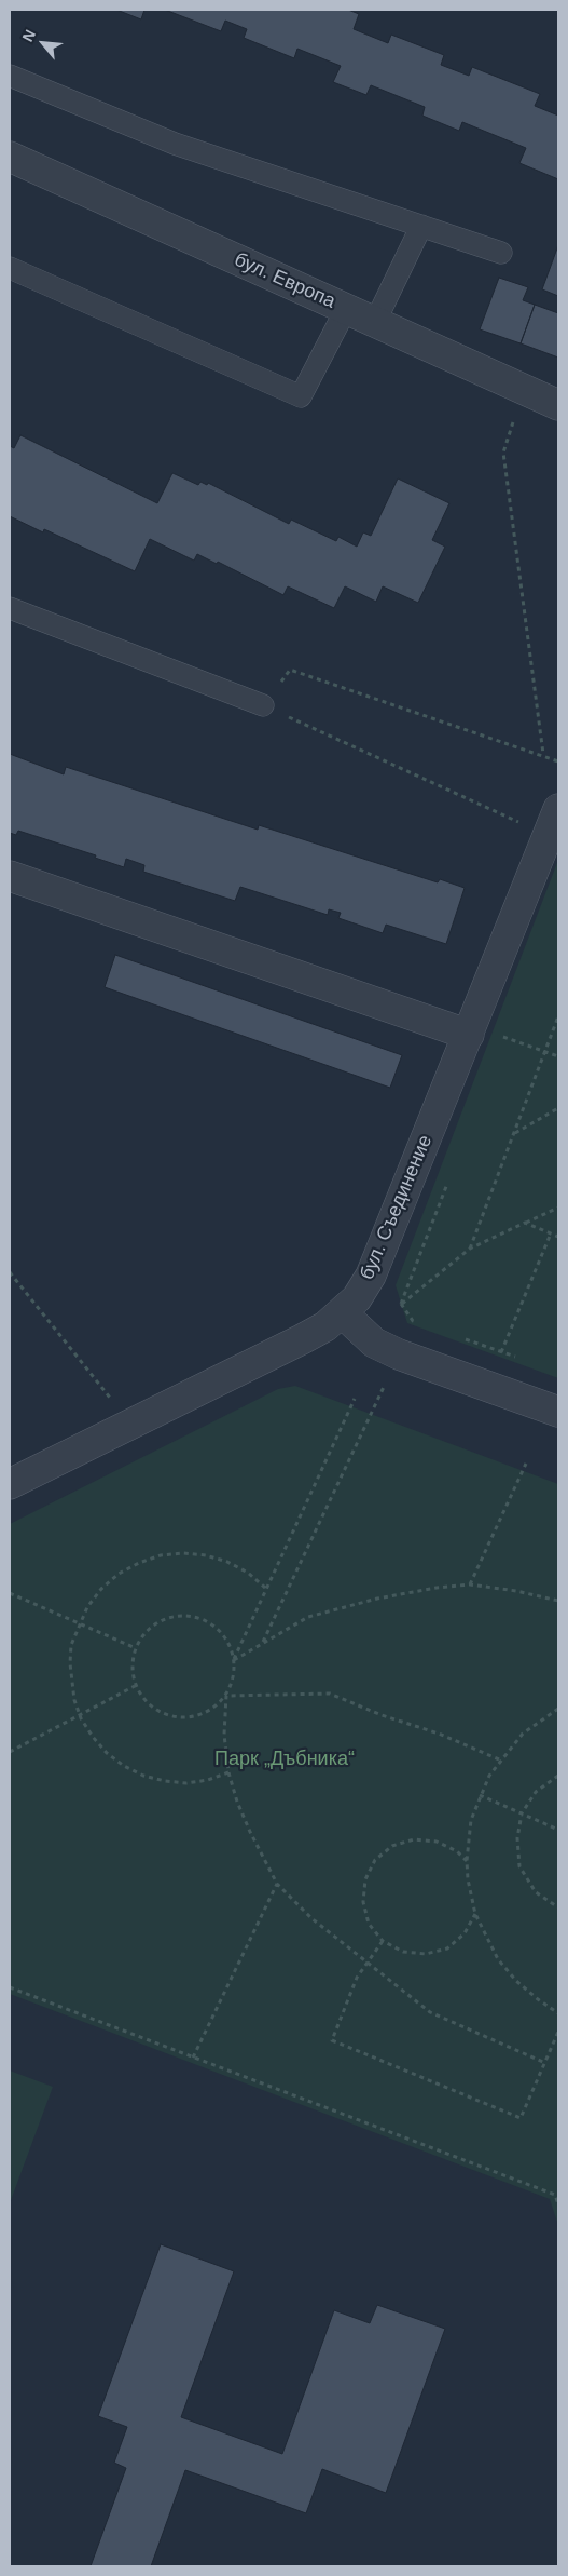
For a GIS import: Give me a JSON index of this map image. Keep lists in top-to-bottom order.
{
  "streets": {
    "street": ["бул. Европа", "бул. Съединение"]
  },
  "parks": ["Парк „Дъбника“"],
  "north": "top left"
}
